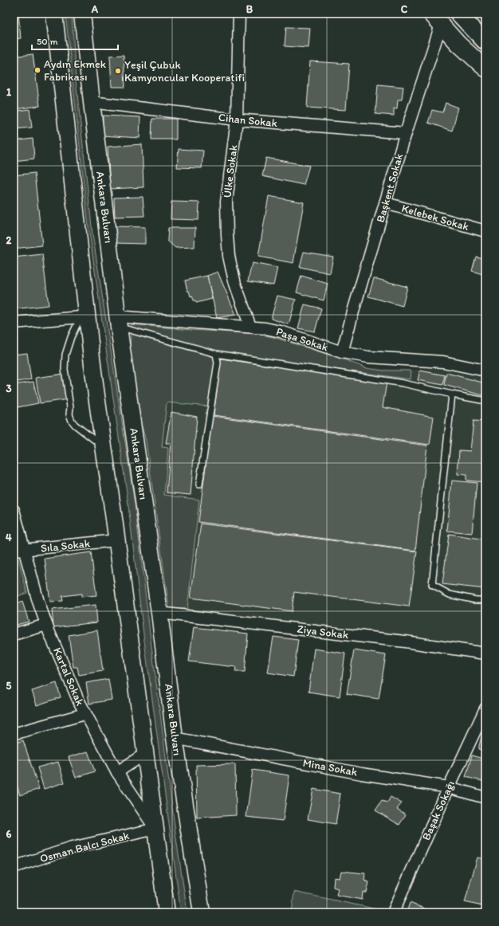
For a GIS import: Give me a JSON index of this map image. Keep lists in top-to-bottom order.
{
  "streets": {
    "main road": ["Ankara Bulvarı"],
    "street": [
      "Cihan Sokak",
      "Ülke Sokak",
      "Başkent Sokak",
      "Kelebek Sokak",
      "Paşa Sokak",
      "Sıla Sokak",
      "Ziya Sokak",
      "Kartal Sokak",
      "Mina Sokak",
      "Başak Sokağı",
      "Osman Balcı Sokak"
    ]
  },
  "crossings": [
    ["Cihan Sokak", "Ülke Sokak"],
    ["Cihan Sokak", "Başkent Sokak"],
    ["Cihan Sokak", "Ankara Bulvarı"],
    ["Ülke Sokak", "Paşa Sokak"],
    ["Başkent Sokak", "Kelebek Sokak"],
    ["Başkent Sokak", "Paşa Sokak"],
    ["Ankara Bulvarı", "Paşa Sokak"],
    ["Ankara Bulvarı", "Ziya Sokak"],
    ["Ankara Bulvarı", "Mina Sokak"],
    ["Sıla Sokak", "Kartal Sokak"],
    ["Kartal Sokak", "Osman Balcı Sokak"],
    ["Mina Sokak", "Başak Sokağı"]
  ],
  "places": ["Aydın Ekmek Fabrikası", "Yeşil Çubuk Kamyoncular Kooperatifi"],
  "scale_bar": "50 m",
  "grid": {
    "columns": ["A", "B", "C"],
    "rows": [
      "1",
      "2",
      "3",
      "4",
      "5",
      "6"
    ]
  }
}
